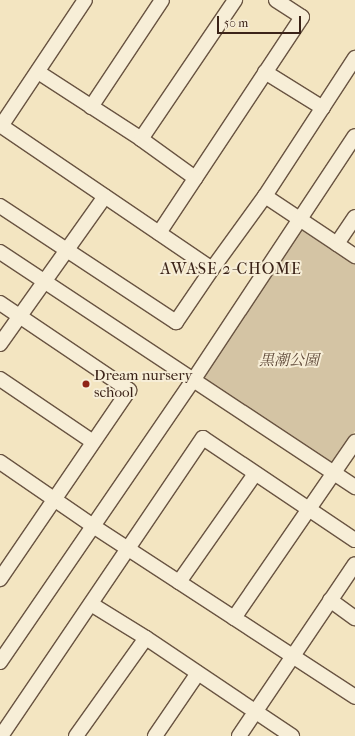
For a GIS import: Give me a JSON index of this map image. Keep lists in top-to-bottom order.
{
  "districts": ["AWASE 2-CHOME"],
  "parks": ["黒潮公園"],
  "places": ["Dream nursery school"],
  "scale_bar": "50 m"
}
